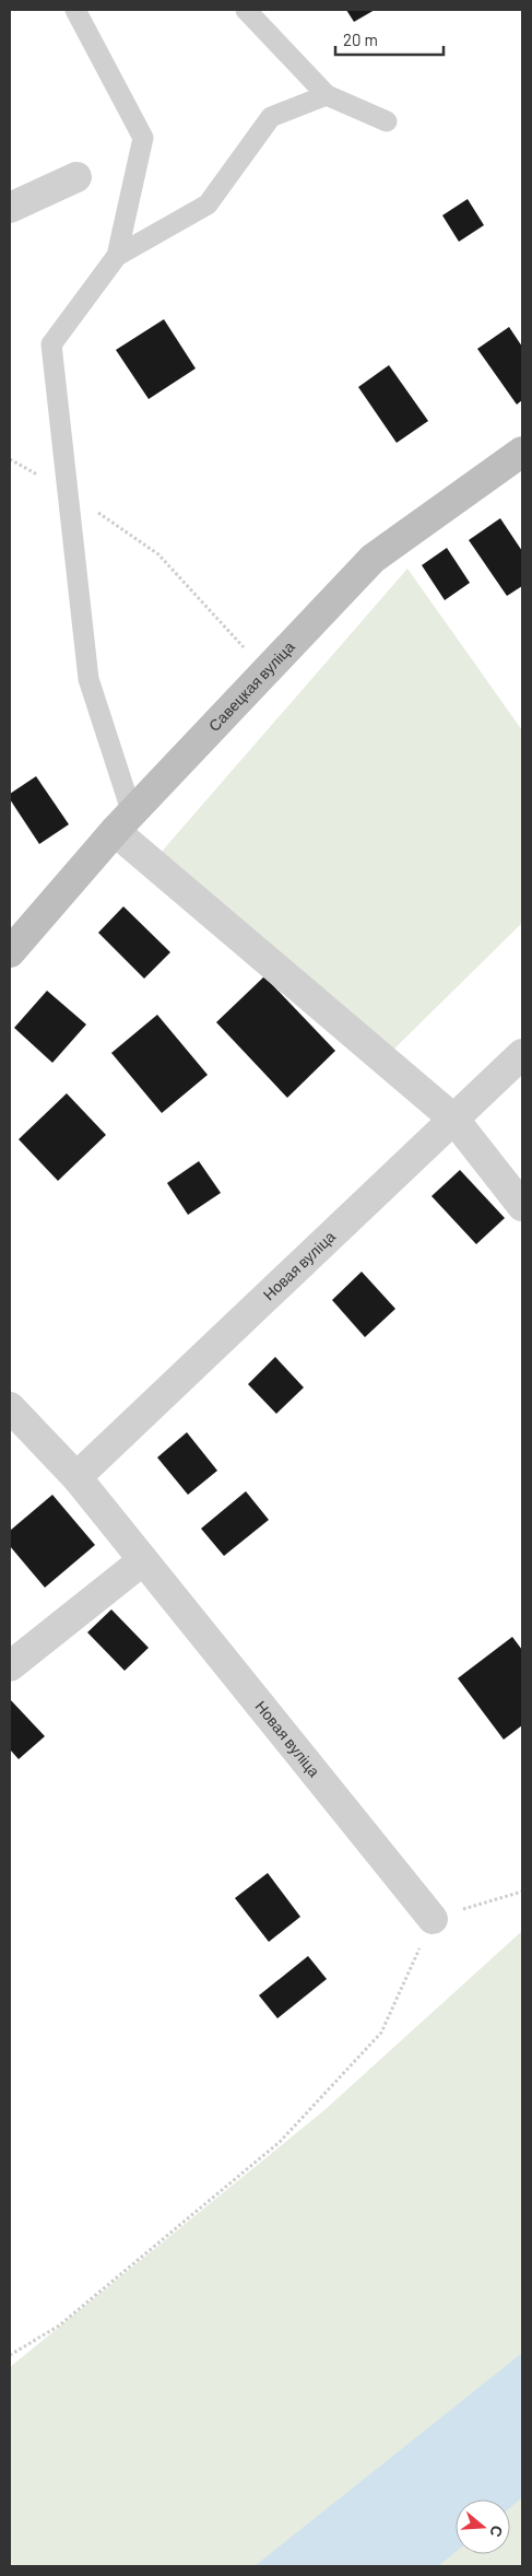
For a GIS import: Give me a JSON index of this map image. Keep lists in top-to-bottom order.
{
  "streets": {
    "main road": ["Савецкая вуліца"],
    "street": ["Новая вуліца"]
  },
  "scale_bar": "20 m",
  "north": "right"
}
